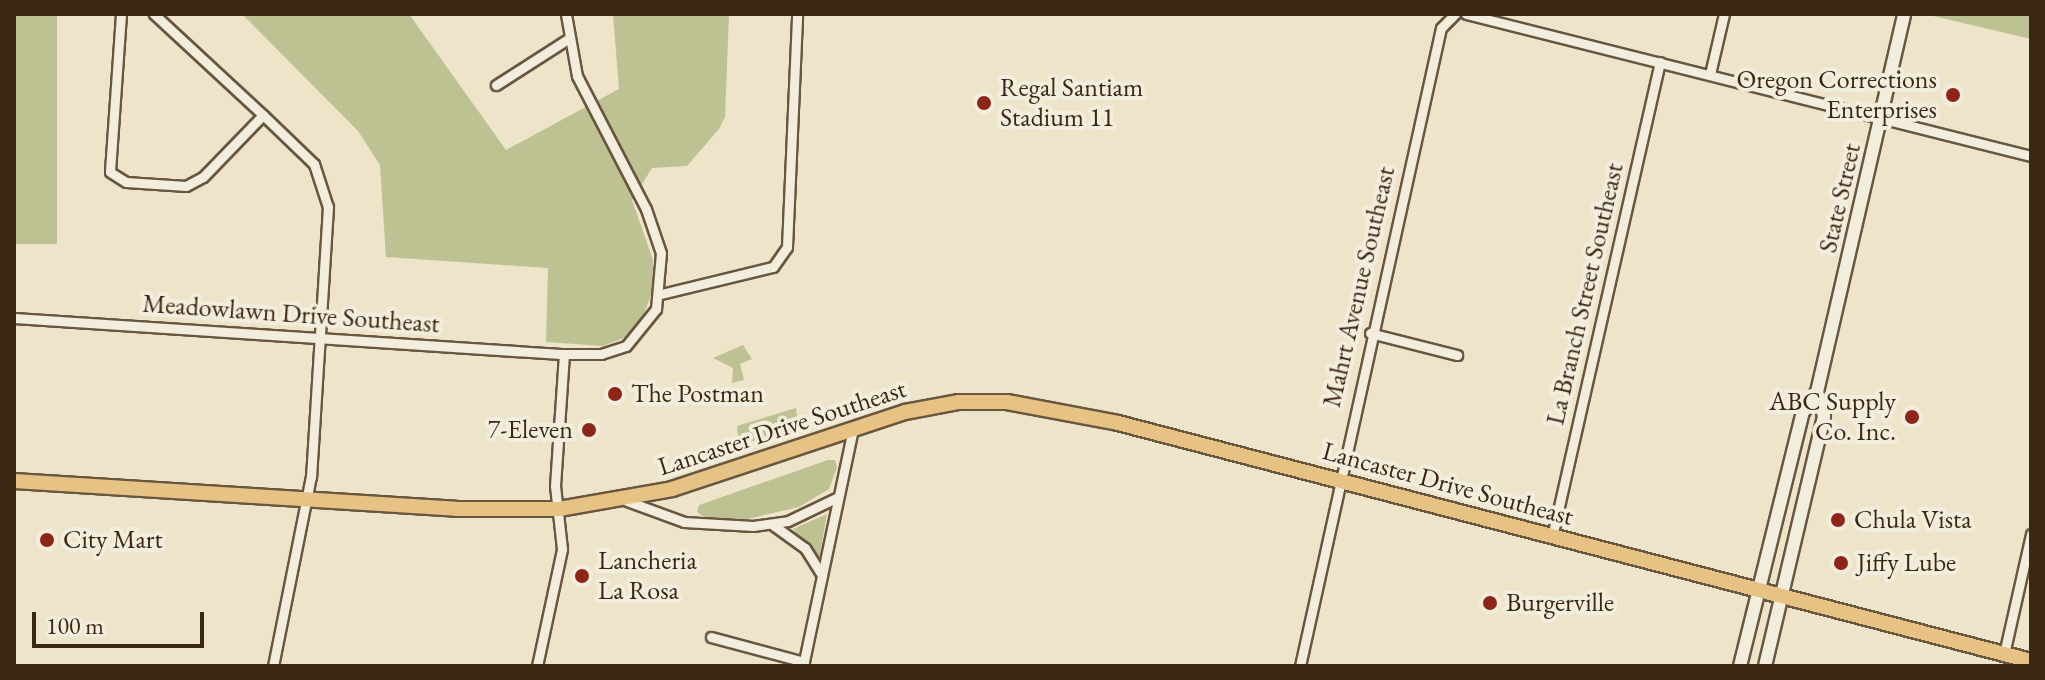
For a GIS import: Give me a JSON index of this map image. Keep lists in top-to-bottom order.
{
  "streets": {
    "main road": ["State Street", "Lancaster Drive Southeast"],
    "street": ["Mahrt Avenue Southeast", "La Branch Street Southeast", "Meadowlawn Drive Southeast"]
  },
  "crossings": [
    ["State Street", "Lancaster Drive Southeast"],
    ["Mahrt Avenue Southeast", "Lancaster Drive Southeast"],
    ["La Branch Street Southeast", "Lancaster Drive Southeast"]
  ],
  "places": [
    "Oregon Corrections Enterprises",
    "Regal Santiam Stadium 11",
    "The Postman",
    "ABC Supply Co. Inc.",
    "7-Eleven",
    "Chula Vista",
    "City Mart",
    "Jiffy Lube",
    "Lancheria La Rosa",
    "Burgerville"
  ],
  "scale_bar": "100 m"
}
